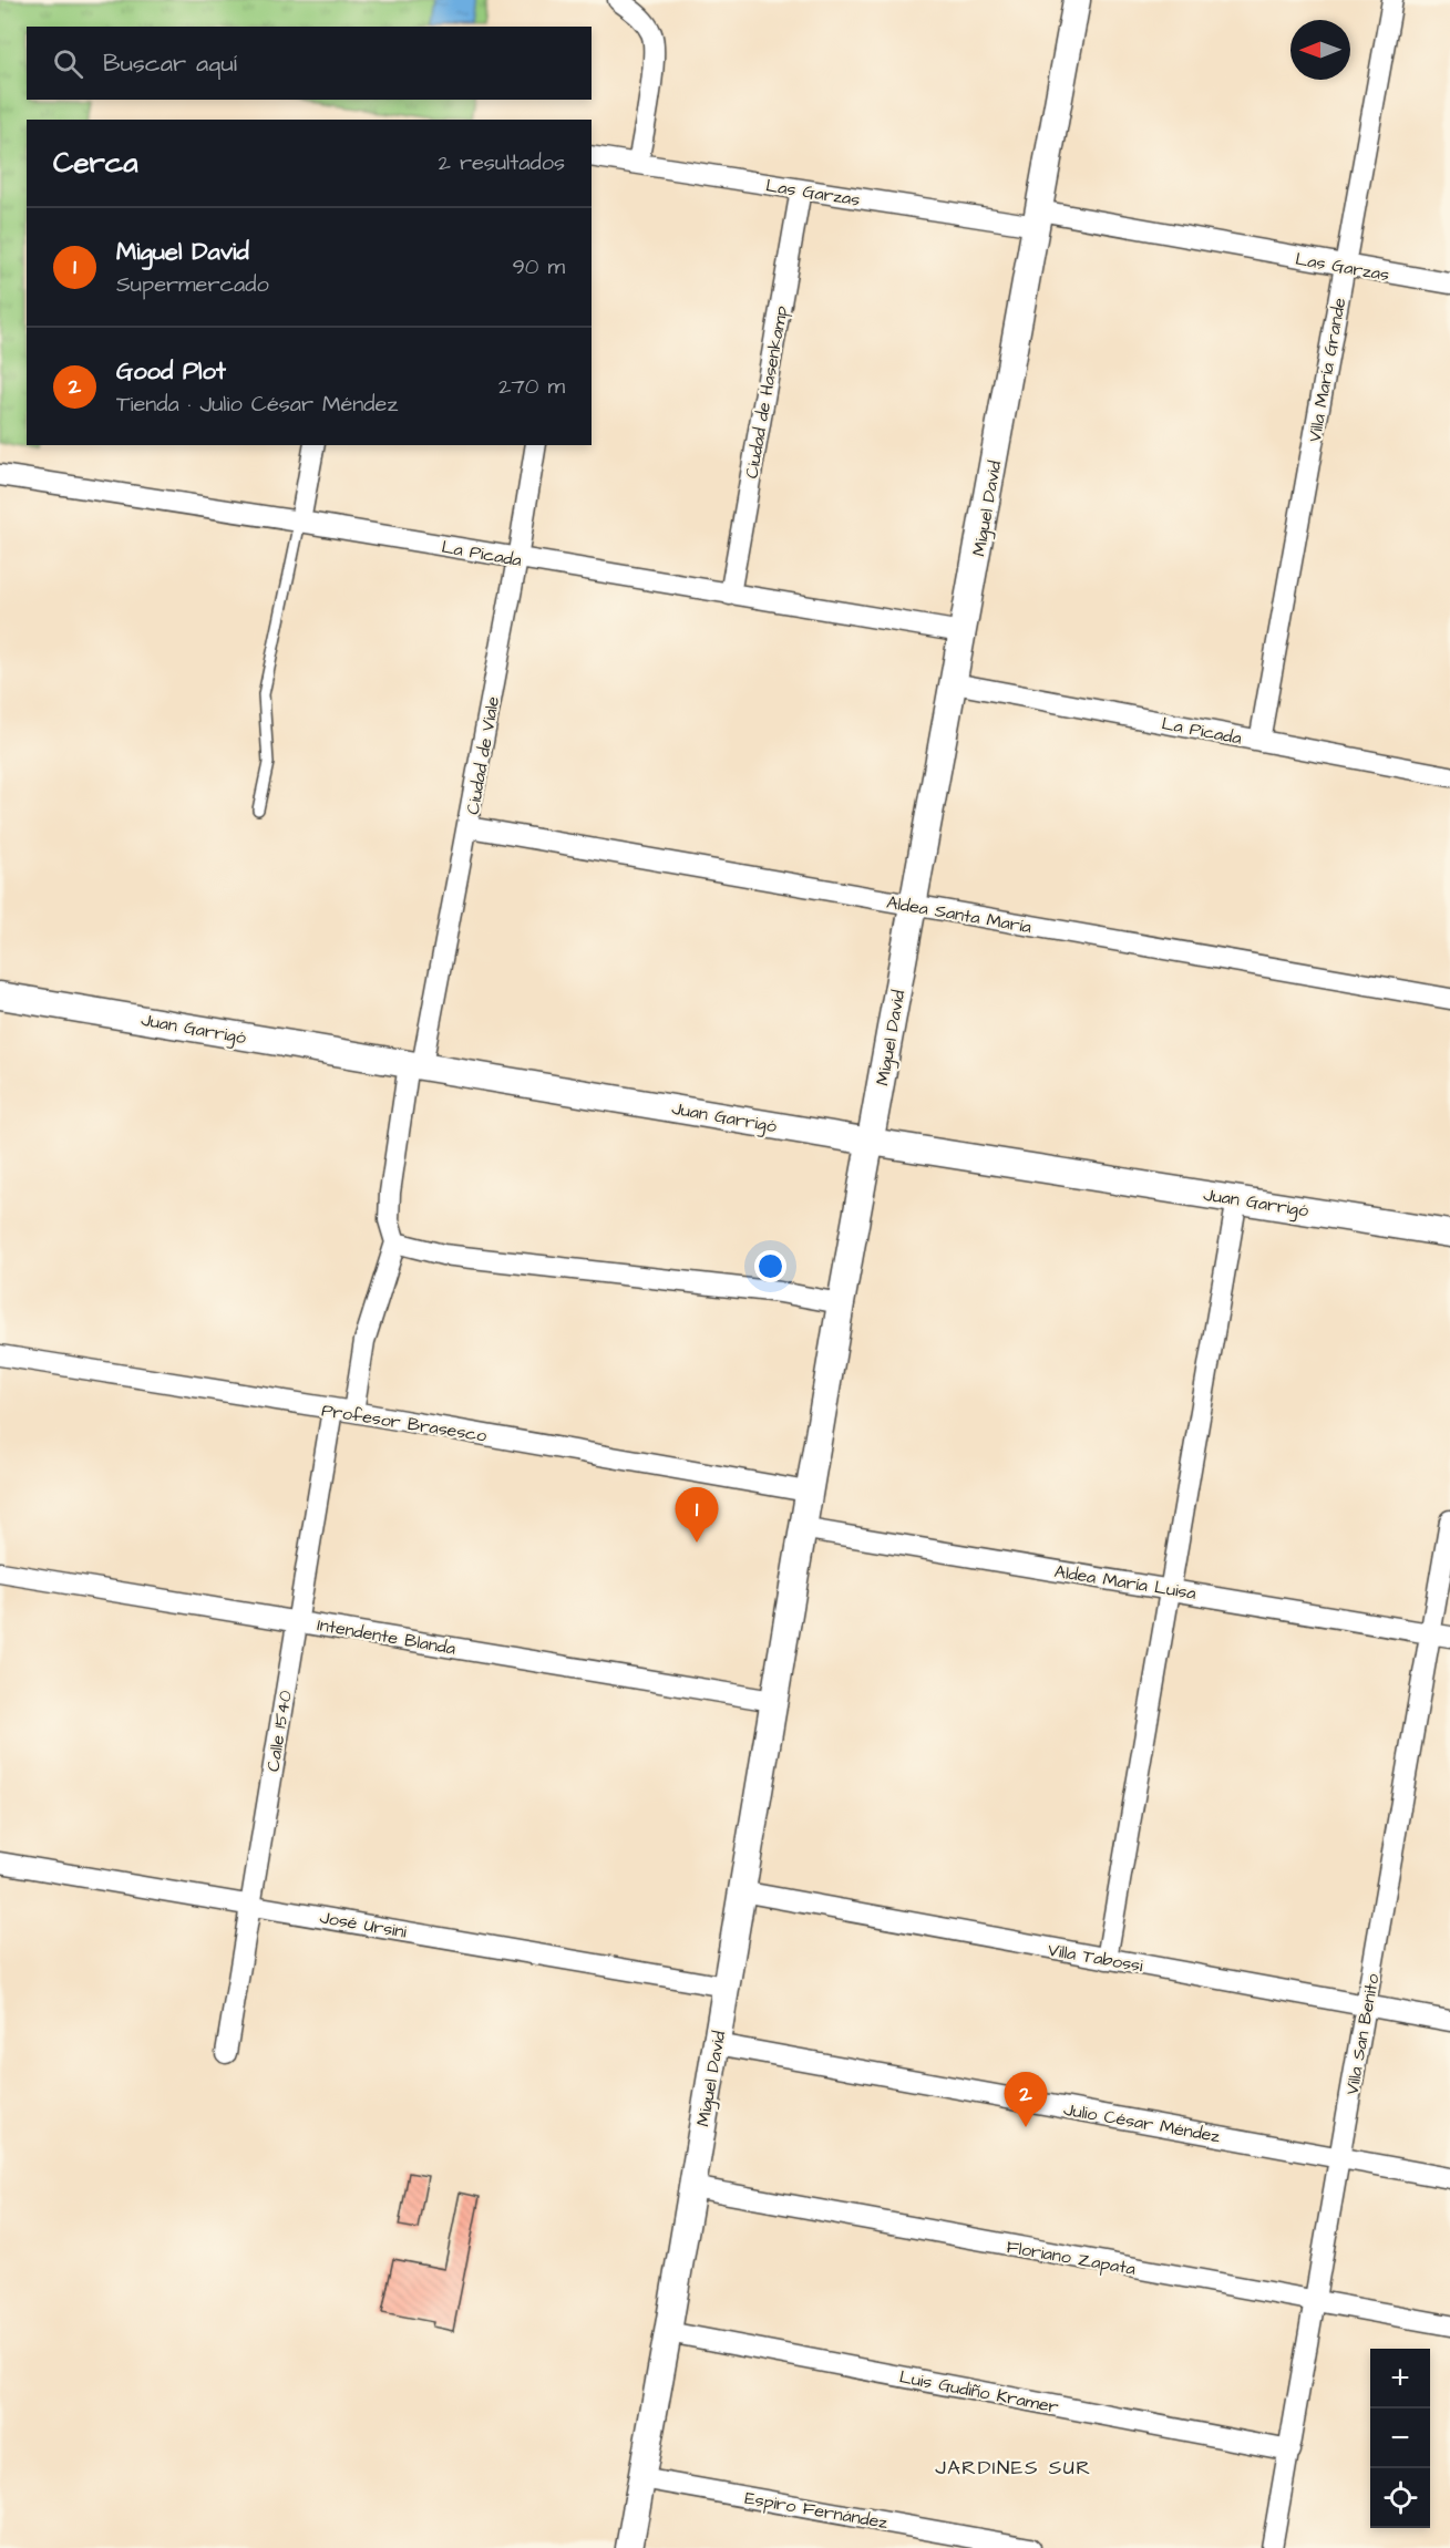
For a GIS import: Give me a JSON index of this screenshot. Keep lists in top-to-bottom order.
{
  "streets": {
    "street": [
      "Las Garzas",
      "Villa María Grande",
      "Ciudad de Hasenkamp",
      "Miguel David",
      "La Picada",
      "Ciudad de Viale",
      "Aldea Santa María",
      "Juan Garrigó",
      "Profesor Brasesco",
      "Aldea María Luisa",
      "Intendente Blanda",
      "Calle 1540",
      "José Ursini",
      "Villa Tabossi",
      "Villa San Benito",
      "Julio César Méndez",
      "Floriano Zapata",
      "Luis Gudiño Kramer",
      "Espiro Fernández"
    ]
  },
  "crossings": [
    ["Las Garzas", "Villa María Grande"],
    ["Las Garzas", "Ciudad de Hasenkamp"],
    ["Las Garzas", "Miguel David"],
    ["Villa María Grande", "La Picada"],
    ["Ciudad de Hasenkamp", "La Picada"],
    ["Miguel David", "La Picada"],
    ["Miguel David", "Aldea Santa María"],
    ["Miguel David", "Juan Garrigó"],
    ["Miguel David", "Profesor Brasesco"],
    ["Miguel David", "Aldea María Luisa"],
    ["Miguel David", "Intendente Blanda"],
    ["Miguel David", "José Ursini"],
    ["Miguel David", "Villa Tabossi"],
    ["Miguel David", "Julio César Méndez"],
    ["Miguel David", "Floriano Zapata"],
    ["Miguel David", "Luis Gudiño Kramer"],
    ["Miguel David", "Espiro Fernández"],
    ["La Picada", "Ciudad de Viale"],
    ["Ciudad de Viale", "Aldea Santa María"],
    ["Ciudad de Viale", "Juan Garrigó"],
    ["Profesor Brasesco", "Calle 1540"],
    ["Aldea María Luisa", "Villa San Benito"],
    ["Intendente Blanda", "Calle 1540"],
    ["Calle 1540", "José Ursini"],
    ["Villa Tabossi", "Villa San Benito"],
    ["Villa San Benito", "Julio César Méndez"],
    ["Villa San Benito", "Floriano Zapata"],
    ["Villa San Benito", "Luis Gudiño Kramer"]
  ],
  "districts": ["JARDINES SUR"],
  "north": "left",
  "page": {
    "search": "Buscar aquí",
    "heading": ["Cerca", "2 resultados"],
    "list": [
      {
        "mark": "1",
        "name": "Miguel David",
        "note": "Supermercado",
        "value": "90 m"
      },
      {
        "mark": "2",
        "name": "Good Plot",
        "note": "Tienda · Julio César Méndez",
        "value": "270 m"
      }
    ],
    "pins": ["1", "2"],
    "map_buttons": ["+", "−"]
  }
}
